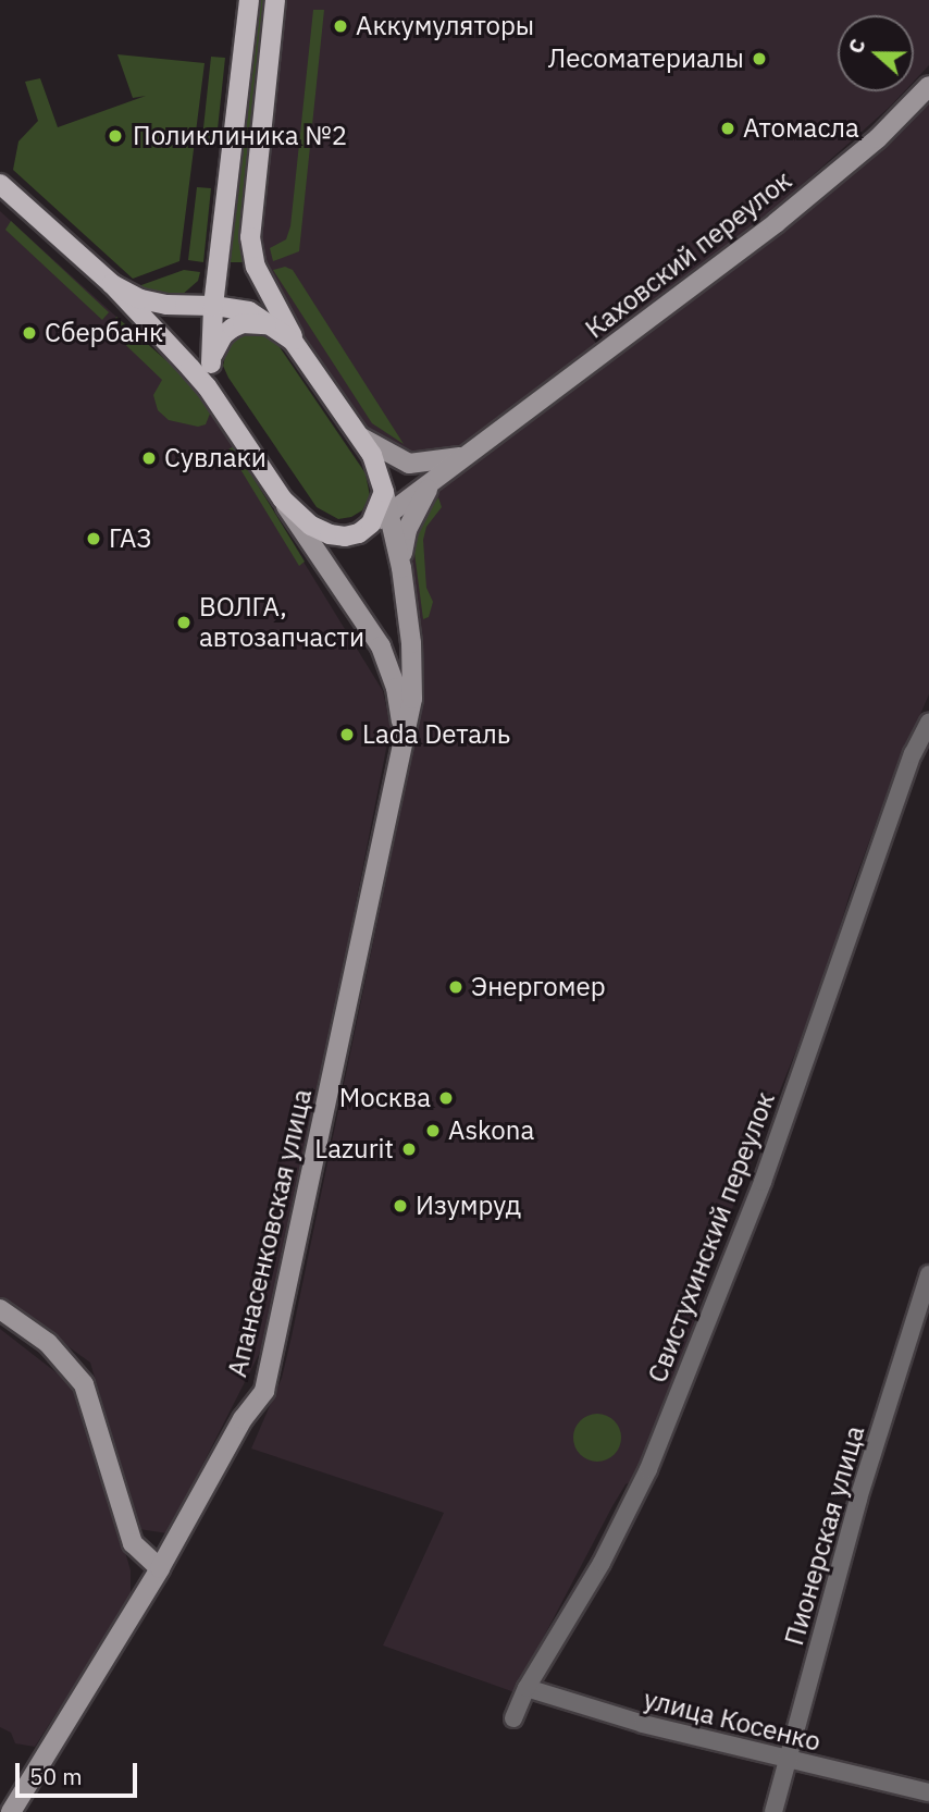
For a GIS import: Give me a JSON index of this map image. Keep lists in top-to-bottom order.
{
  "streets": {
    "main road": ["Каховский переулок", "Апанасенковская улица"],
    "street": ["Свистухинский переулок", "Пионерская улица", "улица Косенко"]
  },
  "crossings": [
    ["Свистухинский переулок", "улица Косенко"],
    ["Пионерская улица", "улица Косенко"]
  ],
  "places": [
    "Аккумуляторы",
    "Лесоматериалы",
    "Атомасла",
    "Поликлиника №2",
    "Сбербанк",
    "Сувлаки",
    "ГАЗ",
    "ВОЛГА, автозапчасти",
    "Lada Dеталь",
    "Энергомер",
    "Москва",
    "Askona",
    "Lazurit",
    "Изумруд"
  ],
  "scale_bar": "50 m",
  "north": "left"
}
